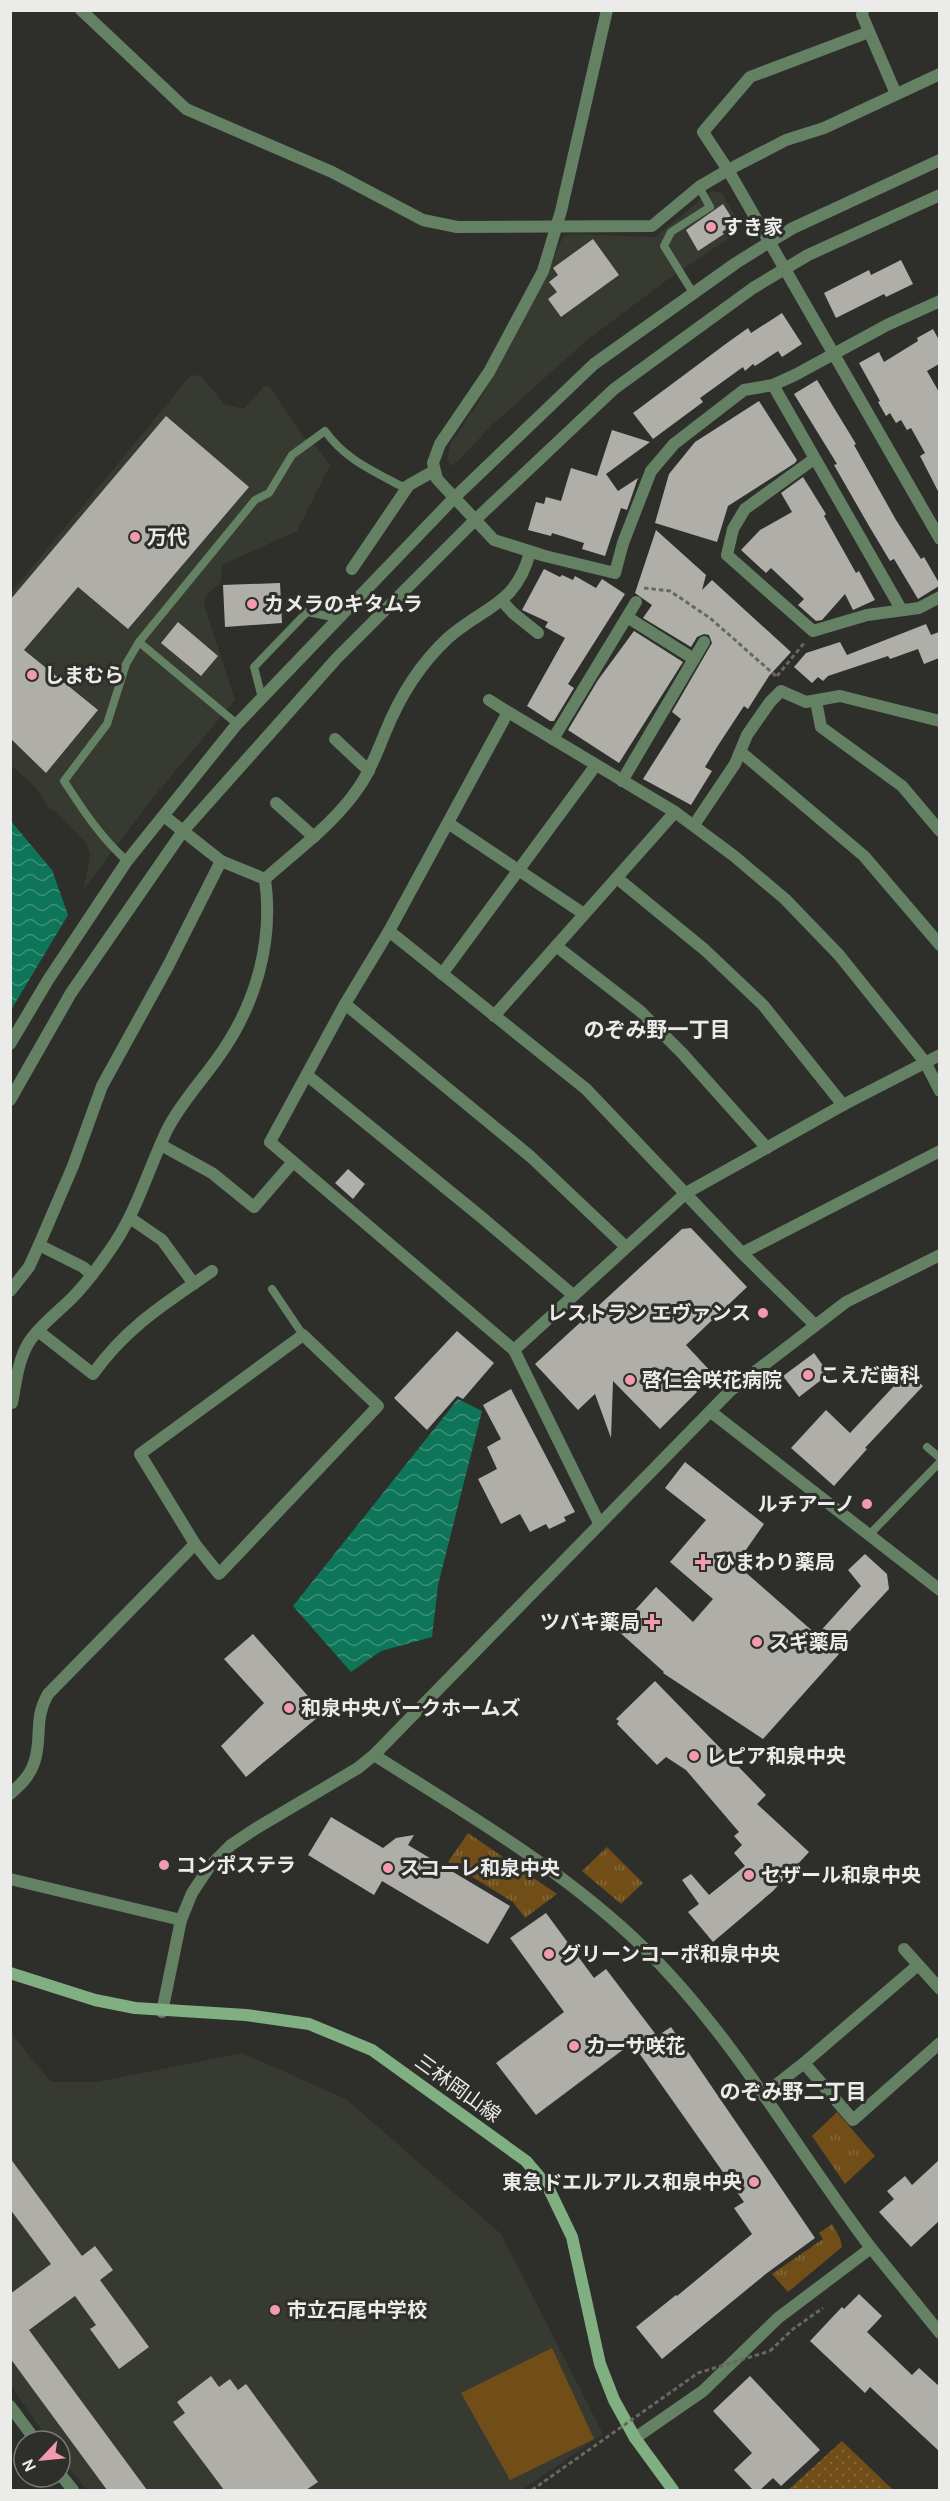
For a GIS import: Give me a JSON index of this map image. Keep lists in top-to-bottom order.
{
  "streets": {
    "main road": ["三林岡山線"]
  },
  "districts": ["のぞみ野一丁目", "のぞみ野二丁目"],
  "places": {
    "other": [
      "すき家",
      "万代",
      "カメラのキタムラ",
      "しまむら",
      "レストラン エヴァンス",
      "こえだ歯科",
      "啓仁会咲花病院",
      "ルチアーノ",
      "スギ薬局",
      "和泉中央パークホームズ",
      "レピア和泉中央",
      "コンポステラ",
      "スコーレ和泉中央",
      "セザール和泉中央",
      "グリーンコーポ和泉中央",
      "カーサ咲花",
      "東急ドエルアルス和泉中央",
      "市立石尾中学校"
    ],
    "health": ["ひまわり薬局", "ツバキ薬局"]
  },
  "north": "bottom left"
}
